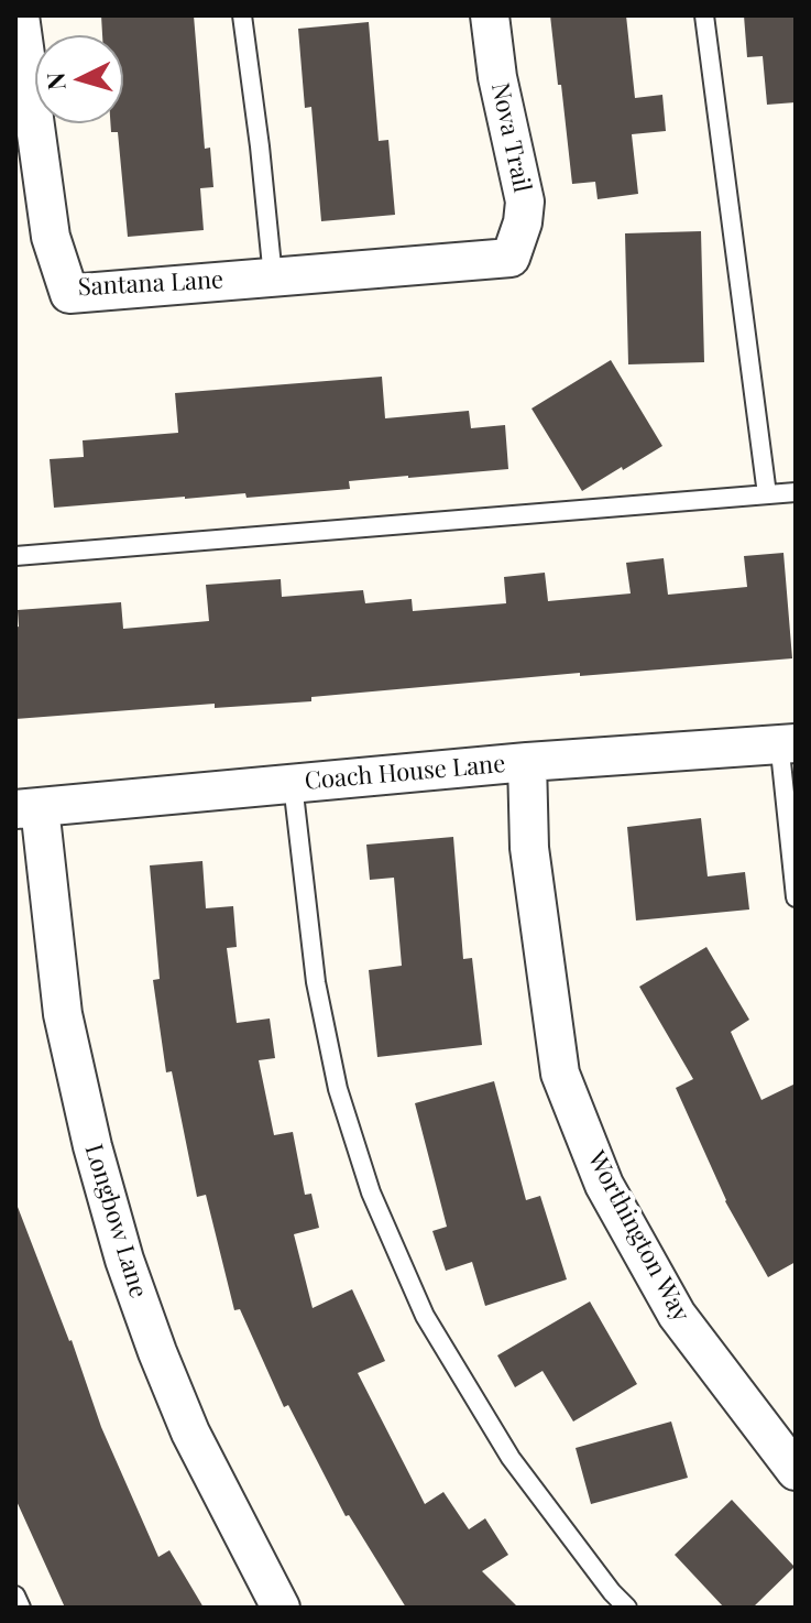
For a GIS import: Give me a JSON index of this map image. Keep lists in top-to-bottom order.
{
  "streets": {
    "street": [
      "Nova Trail",
      "Santana Lane",
      "Coach House Lane",
      "Longbow Lane",
      "Worthington Way"
    ]
  },
  "crossings": [
    ["Nova Trail", "Santana Lane"],
    ["Coach House Lane", "Longbow Lane"],
    ["Coach House Lane", "Worthington Way"]
  ],
  "north": "left"
}
